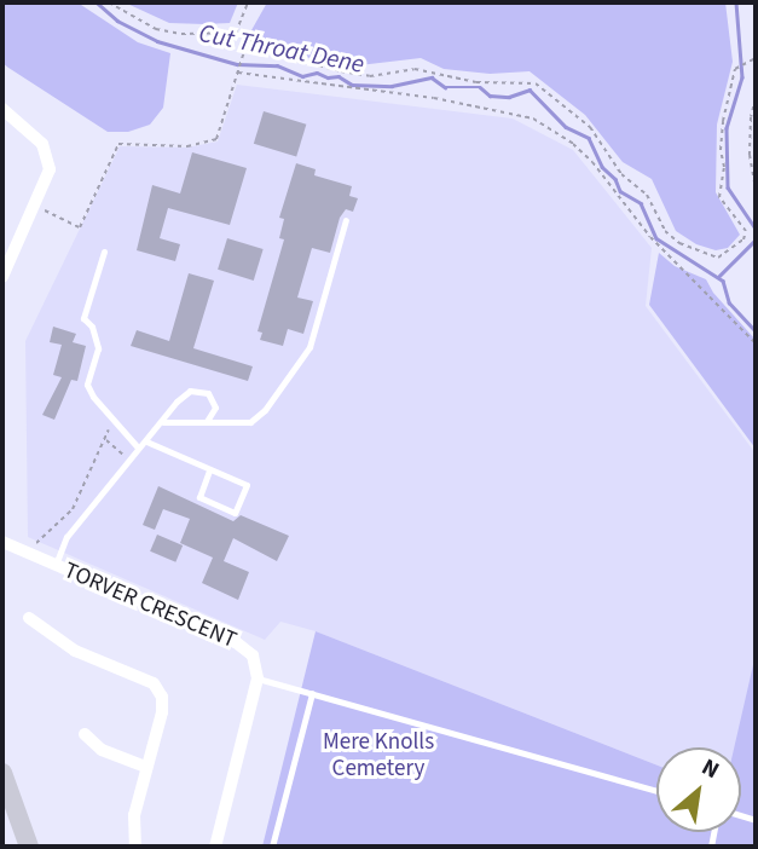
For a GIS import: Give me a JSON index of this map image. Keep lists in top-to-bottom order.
{
  "streets": {
    "street": ["TORVER CRESCENT"]
  },
  "water": ["Cut Throat Dene"],
  "parks": ["Mere Knolls Cemetery"],
  "north": "top right"
}
